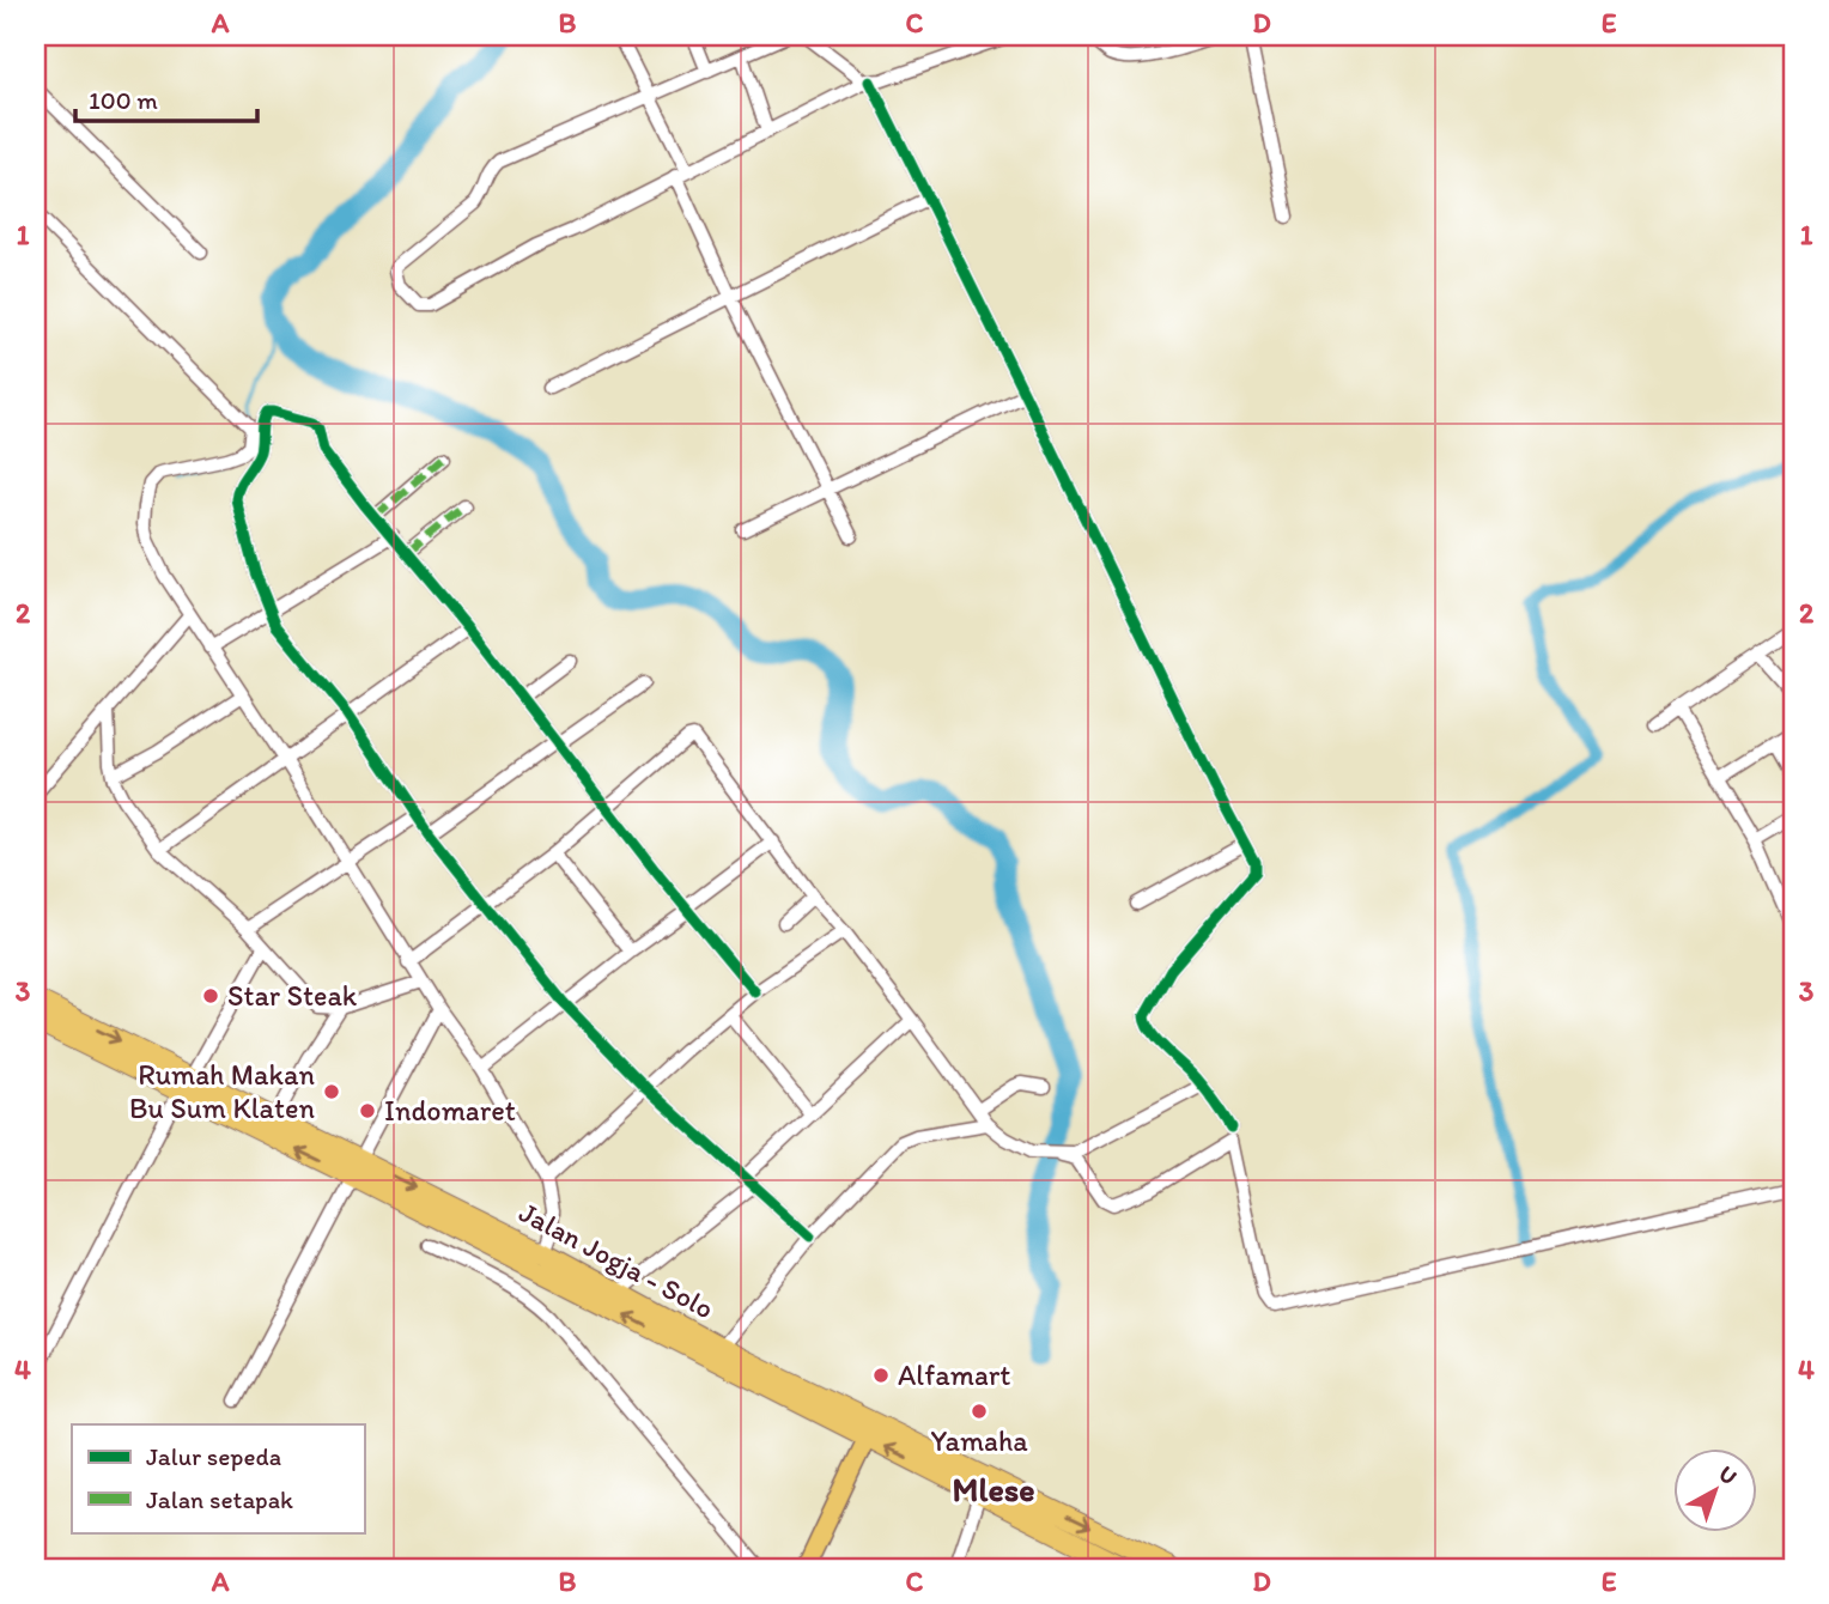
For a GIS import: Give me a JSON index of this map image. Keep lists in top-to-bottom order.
{
  "streets": {
    "highway": ["Jalan Jogja - Solo"]
  },
  "districts": ["Mlese"],
  "places": [
    "Star Steak",
    "Rumah Makan Bu Sum Klaten",
    "Indomaret",
    "Alfamart",
    "Yamaha"
  ],
  "legend": ["Jalur sepeda", "Jalan setapak"],
  "scale_bar": "100 m",
  "north": "top right",
  "grid": {
    "columns": [
      "A",
      "B",
      "C",
      "D",
      "E"
    ],
    "rows": [
      "1",
      "2",
      "3",
      "4"
    ]
  }
}
